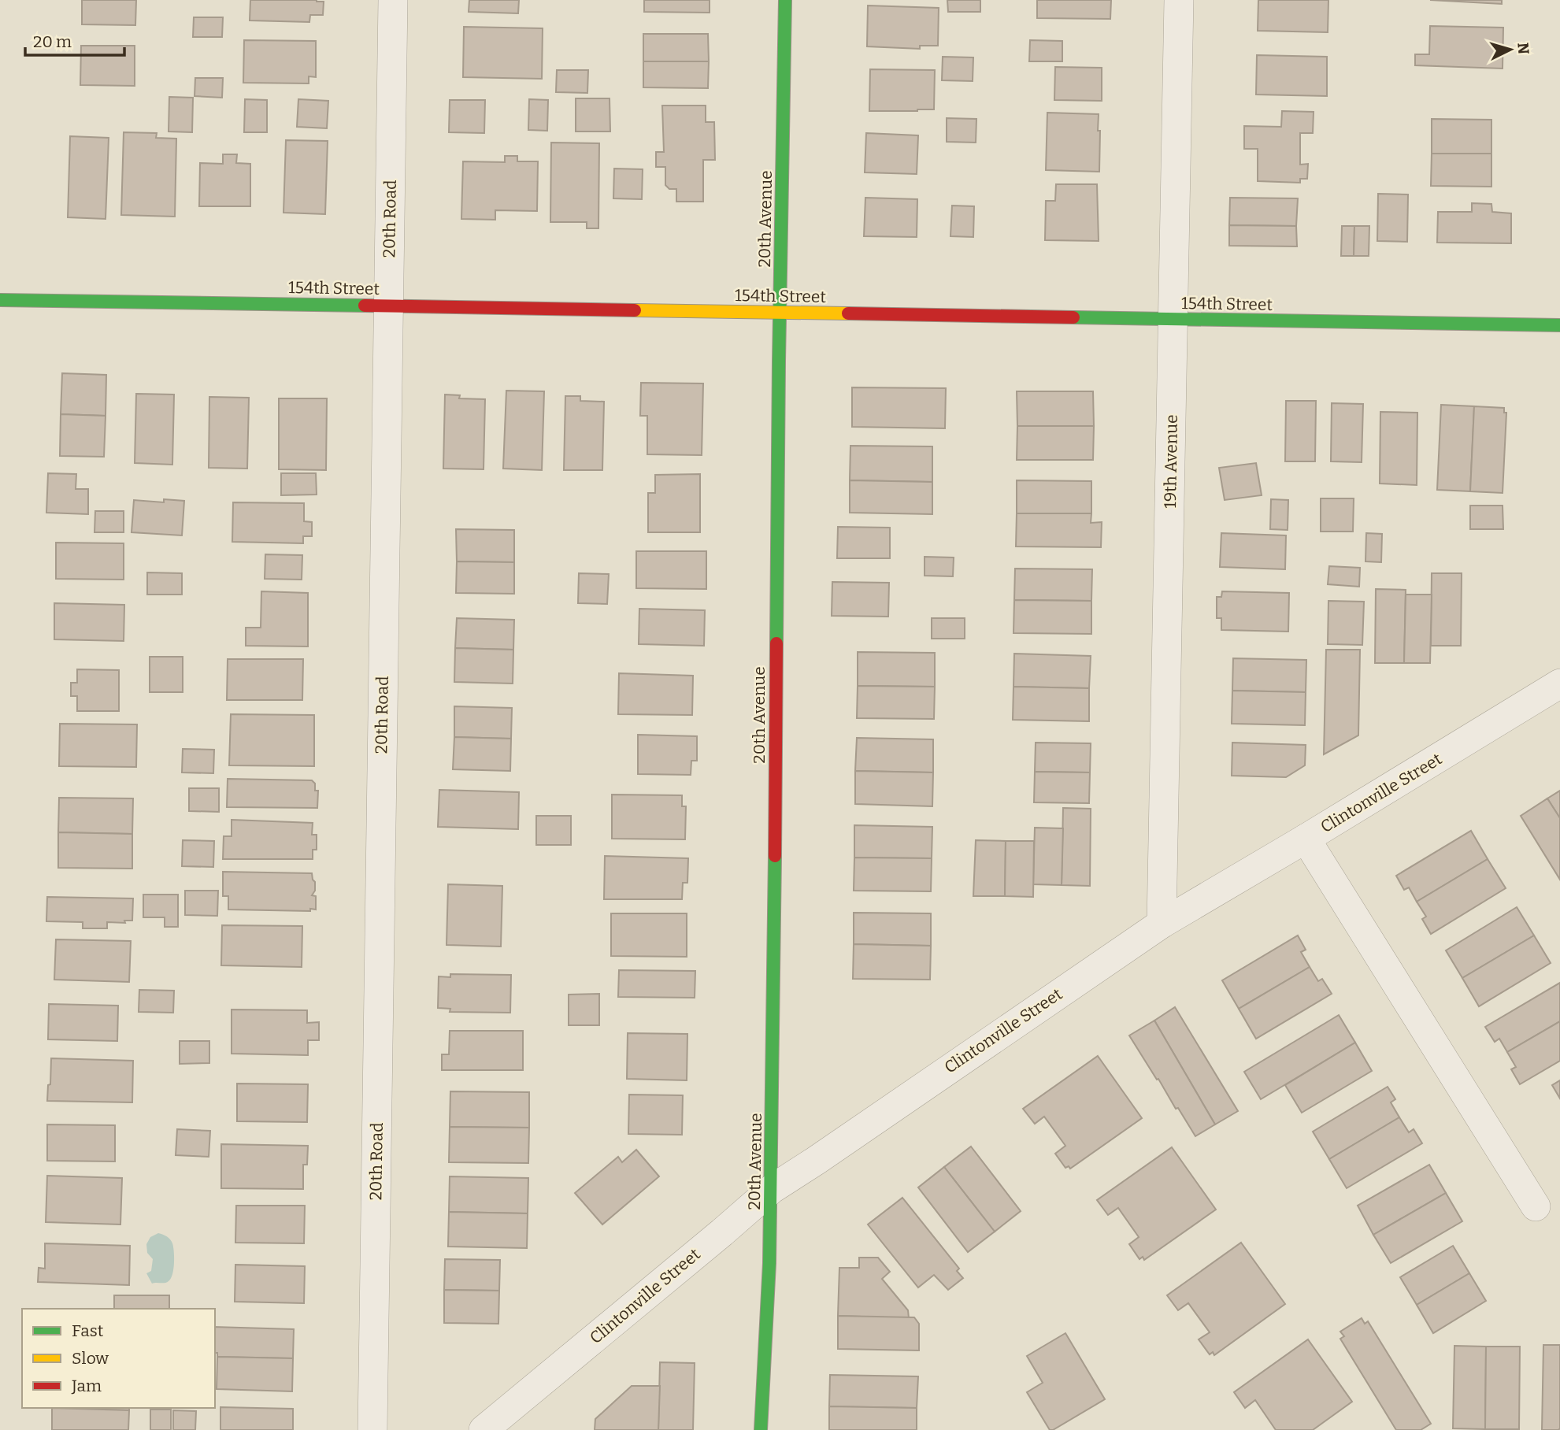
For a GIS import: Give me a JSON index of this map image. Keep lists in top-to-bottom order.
{
  "streets": {
    "street": [
      "20th Road",
      "20th Avenue",
      "154th Street",
      "19th Avenue",
      "Clintonville Street"
    ]
  },
  "crossings": [
    ["20th Road", "154th Street"],
    ["20th Avenue", "154th Street"],
    ["20th Avenue", "Clintonville Street"],
    ["154th Street", "19th Avenue"],
    ["19th Avenue", "Clintonville Street"]
  ],
  "legend": ["Fast", "Slow", "Jam"],
  "scale_bar": "20 m",
  "north": "right"
}
